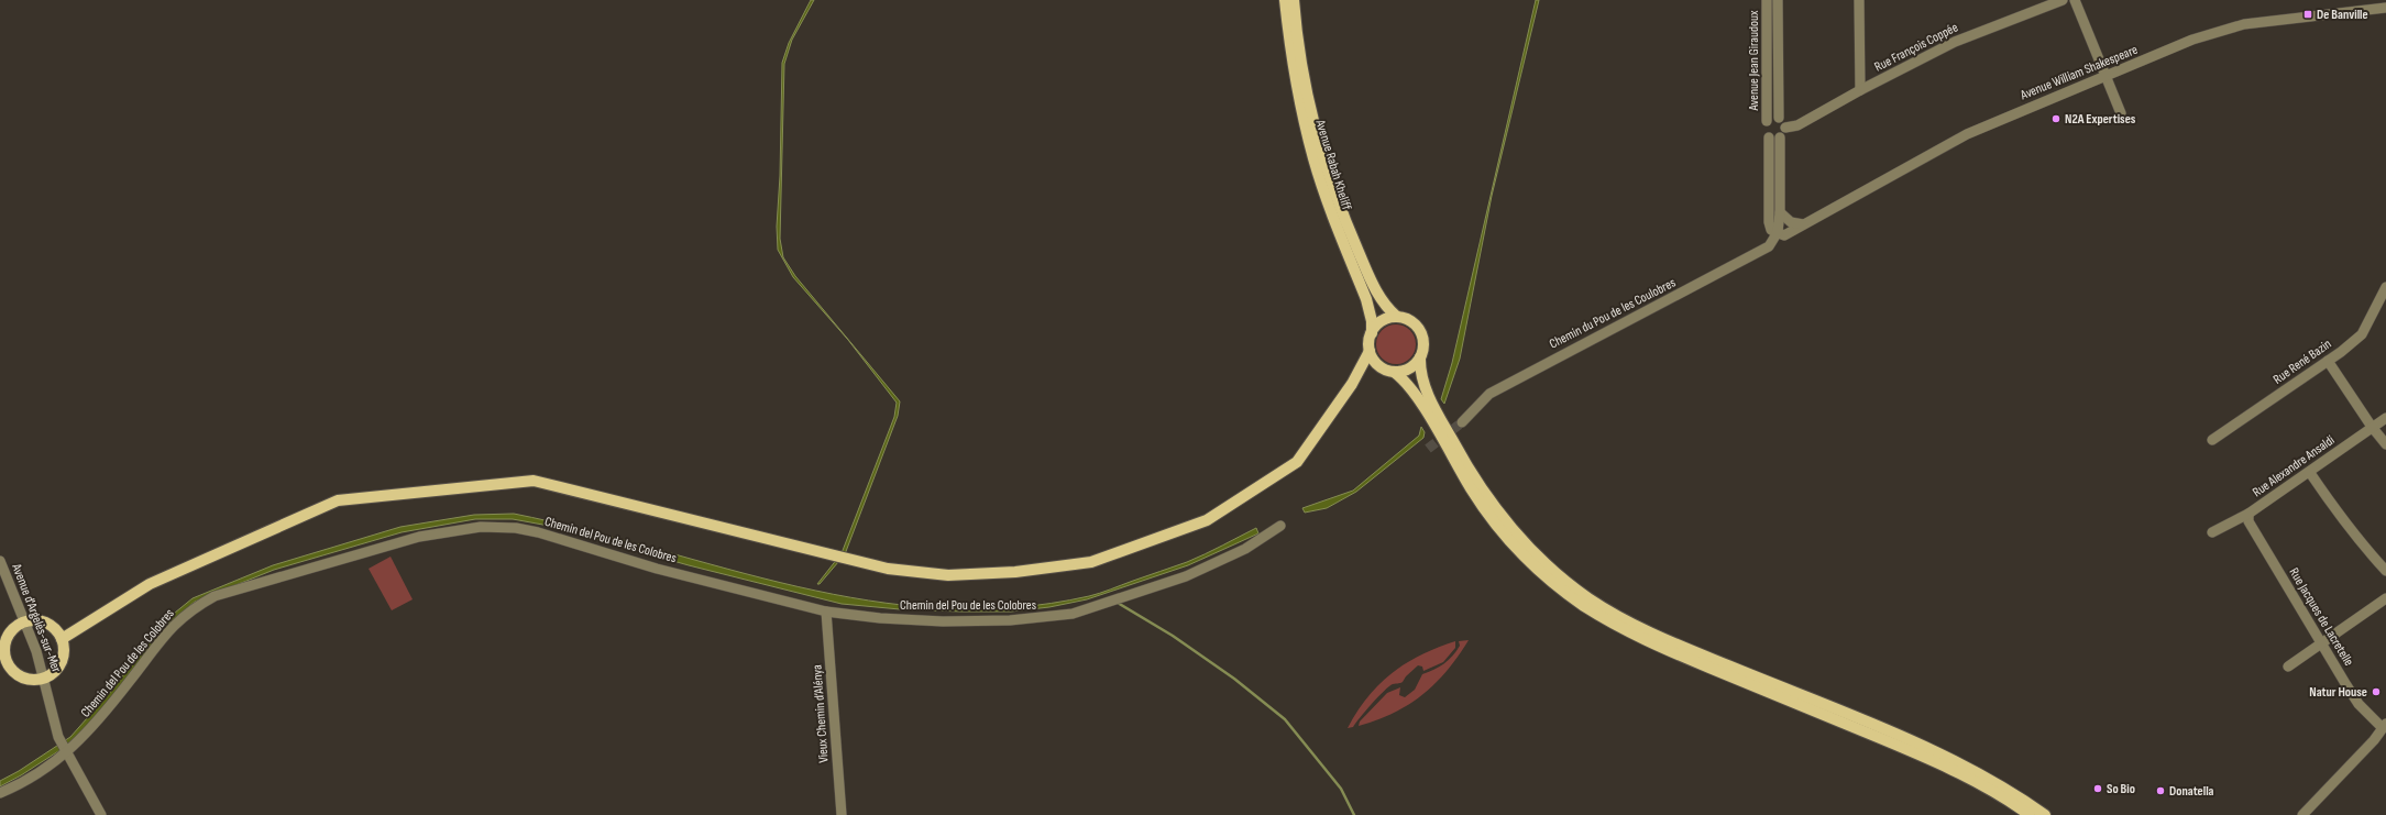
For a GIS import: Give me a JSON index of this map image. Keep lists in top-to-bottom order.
{
  "streets": {
    "main road": ["Avenue Rabah Kheliff"],
    "street": [
      "Rue François Coppée",
      "Avenue Jean Giraudoux",
      "Avenue William Shakespeare",
      "Chemin du Pou de les Coulobres",
      "Rue René Bazin",
      "Rue Alexandre Ansaldi",
      "Chemin del Pou de les Colobres",
      "Rue Jacques de Lacretelle",
      "Avenue d'Argelès-sur-Mer",
      "Vieux Chemin d’Alénya"
    ]
  },
  "crossings": [
    ["Rue François Coppée", "Avenue Jean Giraudoux"],
    ["Avenue William Shakespeare", "Chemin du Pou de les Coulobres"],
    ["Rue Alexandre Ansaldi", "Rue Jacques de Lacretelle"],
    ["Chemin del Pou de les Colobres", "Avenue d'Argelès-sur-Mer"],
    ["Chemin del Pou de les Colobres", "Vieux Chemin d’Alénya"]
  ],
  "places": {
    "transit": ["De Banville"],
    "other": [
      "N2A Expertises",
      "Natur House",
      "So Bio",
      "Donatella"
    ]
  }
}
